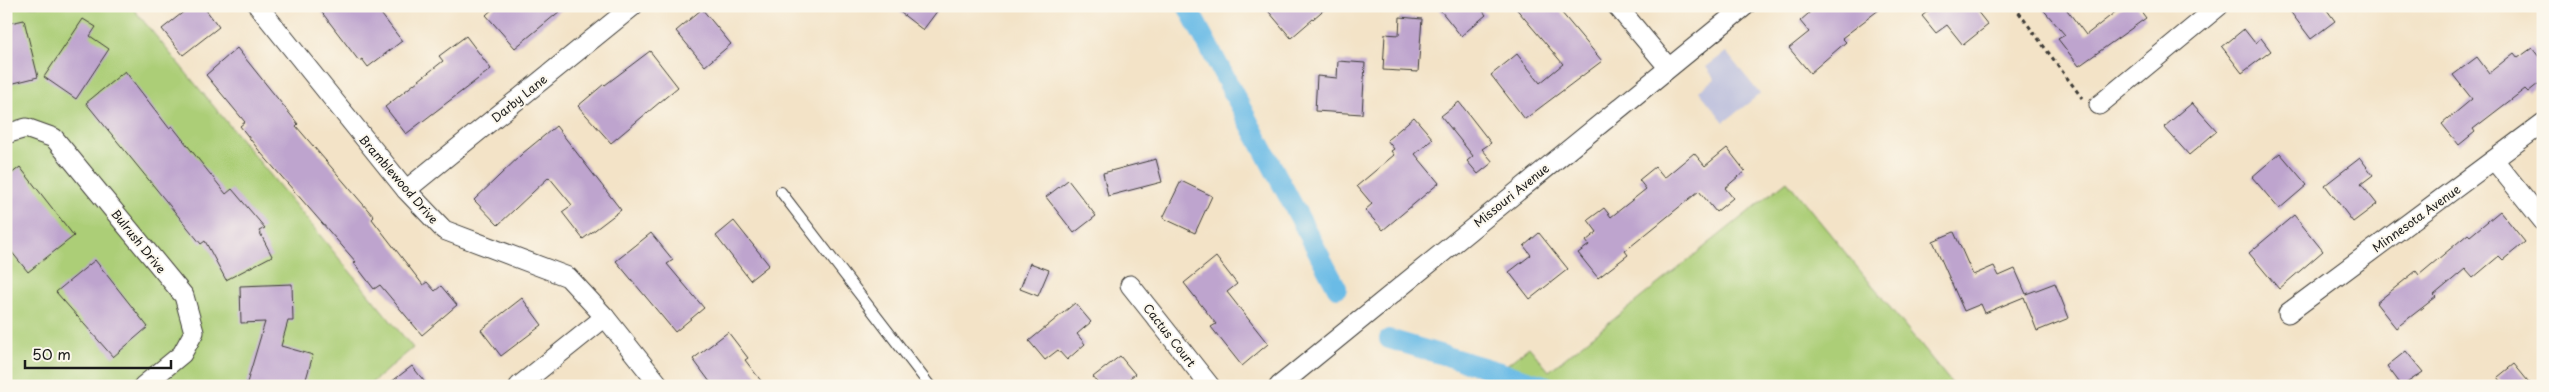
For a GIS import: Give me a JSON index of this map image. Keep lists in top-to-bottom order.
{
  "streets": {
    "street": [
      "Darby Lane",
      "Bramblewood Drive",
      "Missouri Avenue",
      "Minnesota Avenue",
      "Bulrush Drive",
      "Cactus Court"
    ]
  },
  "crossings": [
    ["Darby Lane", "Bramblewood Drive"]
  ],
  "scale_bar": "50 m"
}
